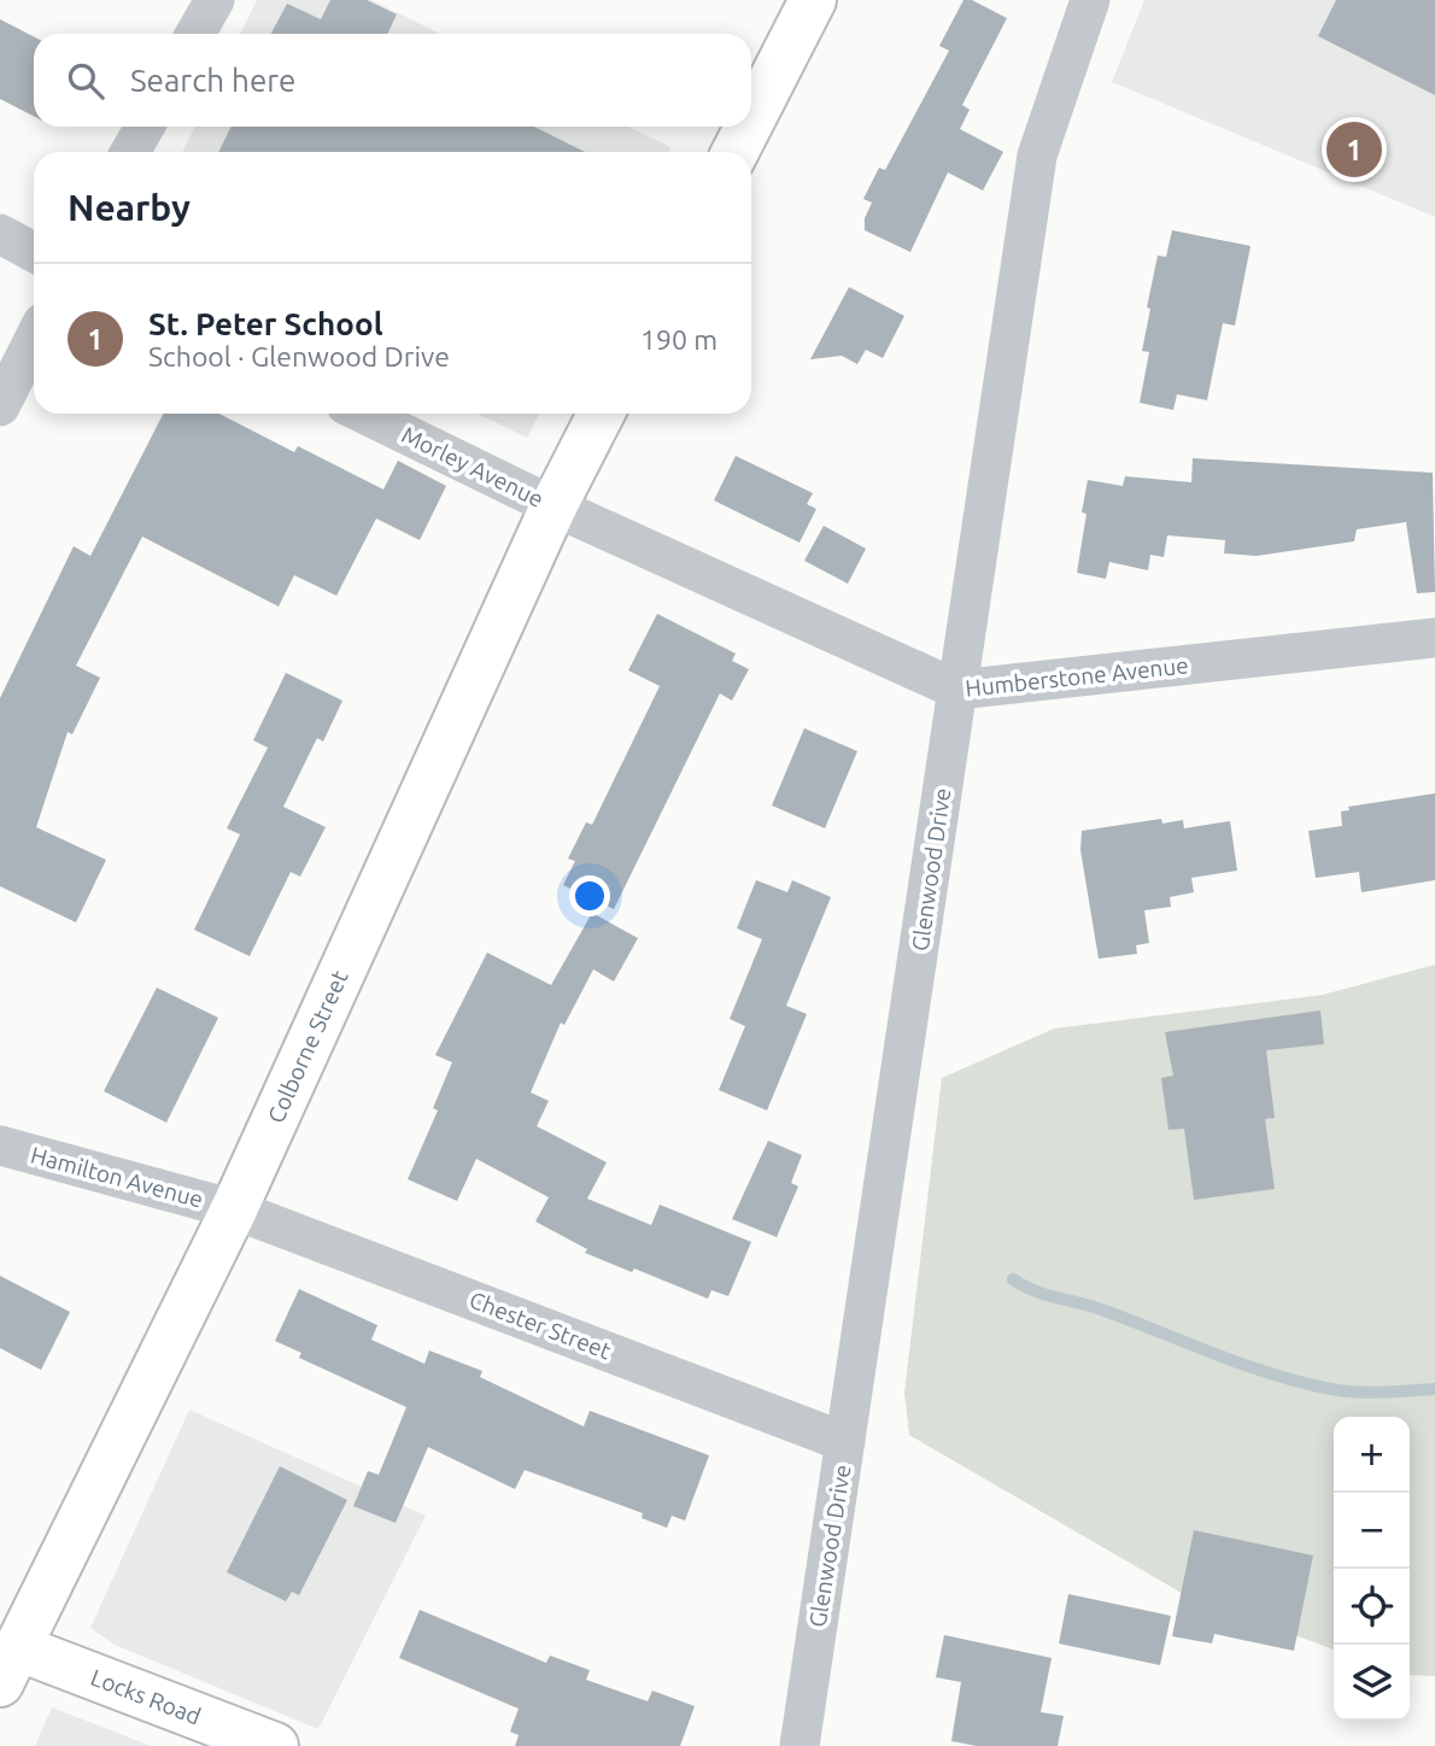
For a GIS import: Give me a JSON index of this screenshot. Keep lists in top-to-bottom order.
{
  "streets": {
    "main road": ["Colborne Street", "Locks Road"],
    "street": [
      "Morley Avenue",
      "Humberstone Avenue",
      "Glenwood Drive",
      "Hamilton Avenue",
      "Chester Street"
    ]
  },
  "crossings": [
    ["Morley Avenue", "Humberstone Avenue"],
    ["Morley Avenue", "Colborne Street"],
    ["Humberstone Avenue", "Glenwood Drive"],
    ["Humberstone Avenue", "Colborne Street"],
    ["Glenwood Drive", "Chester Street"],
    ["Colborne Street", "Hamilton Avenue"],
    ["Colborne Street", "Chester Street"],
    ["Colborne Street", "Locks Road"],
    ["Hamilton Avenue", "Chester Street"]
  ],
  "page": {
    "search": "Search here",
    "pins": "1",
    "heading": "Nearby",
    "list": [
      {
        "mark": "1",
        "name": "St. Peter School",
        "note": "School · Glenwood Drive",
        "value": "190 m"
      }
    ],
    "map_buttons": ["+", "−"]
  }
}
